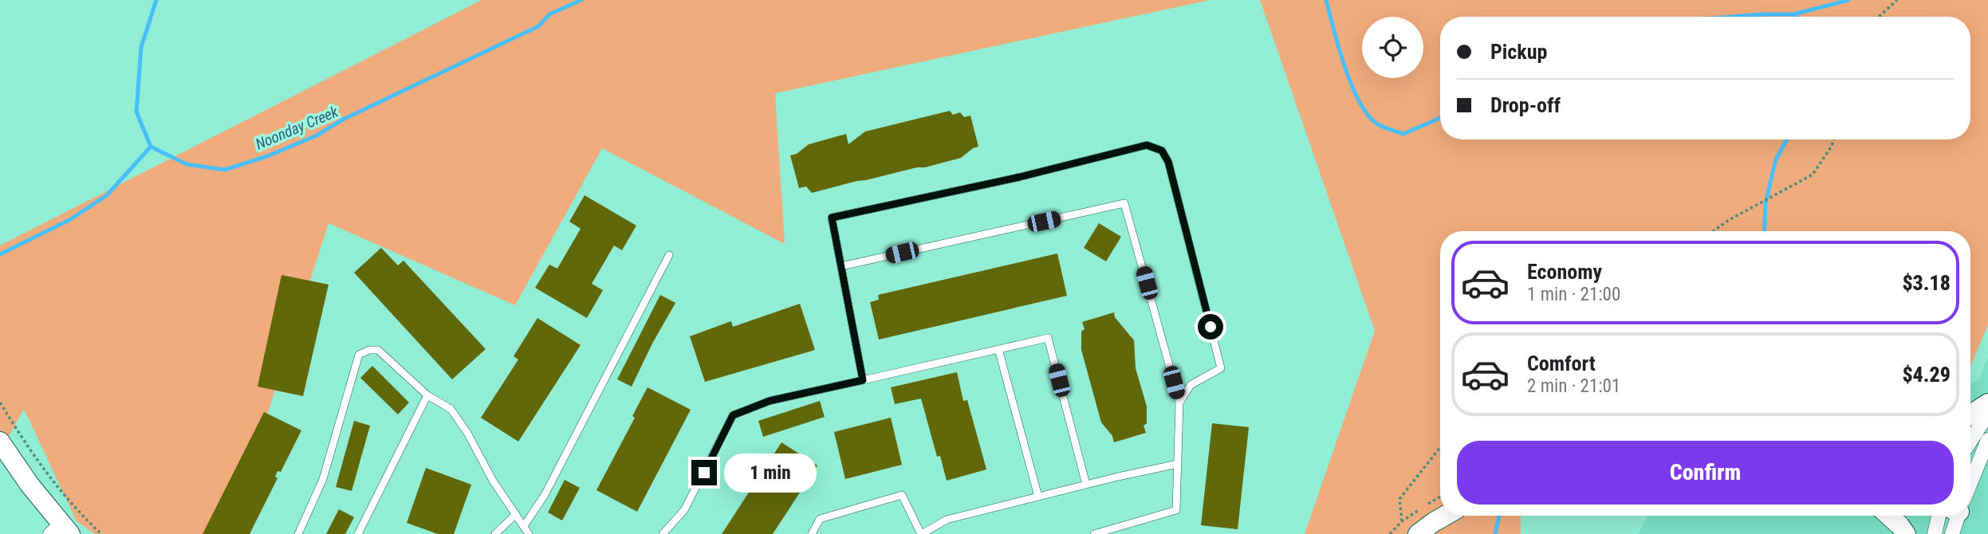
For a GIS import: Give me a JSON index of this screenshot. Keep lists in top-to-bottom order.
{
  "water": ["Noonday Creek"],
  "page": {
    "banner": ["Pickup", "Drop-off"],
    "list": [
      {
        "name": "Economy",
        "note": "1 min · 21:00",
        "value": "$3.18"
      },
      {
        "name": "Comfort",
        "note": "2 min · 21:01",
        "value": "$4.29"
      }
    ],
    "buttons": "Confirm",
    "bubble": "1 min"
  }
}
